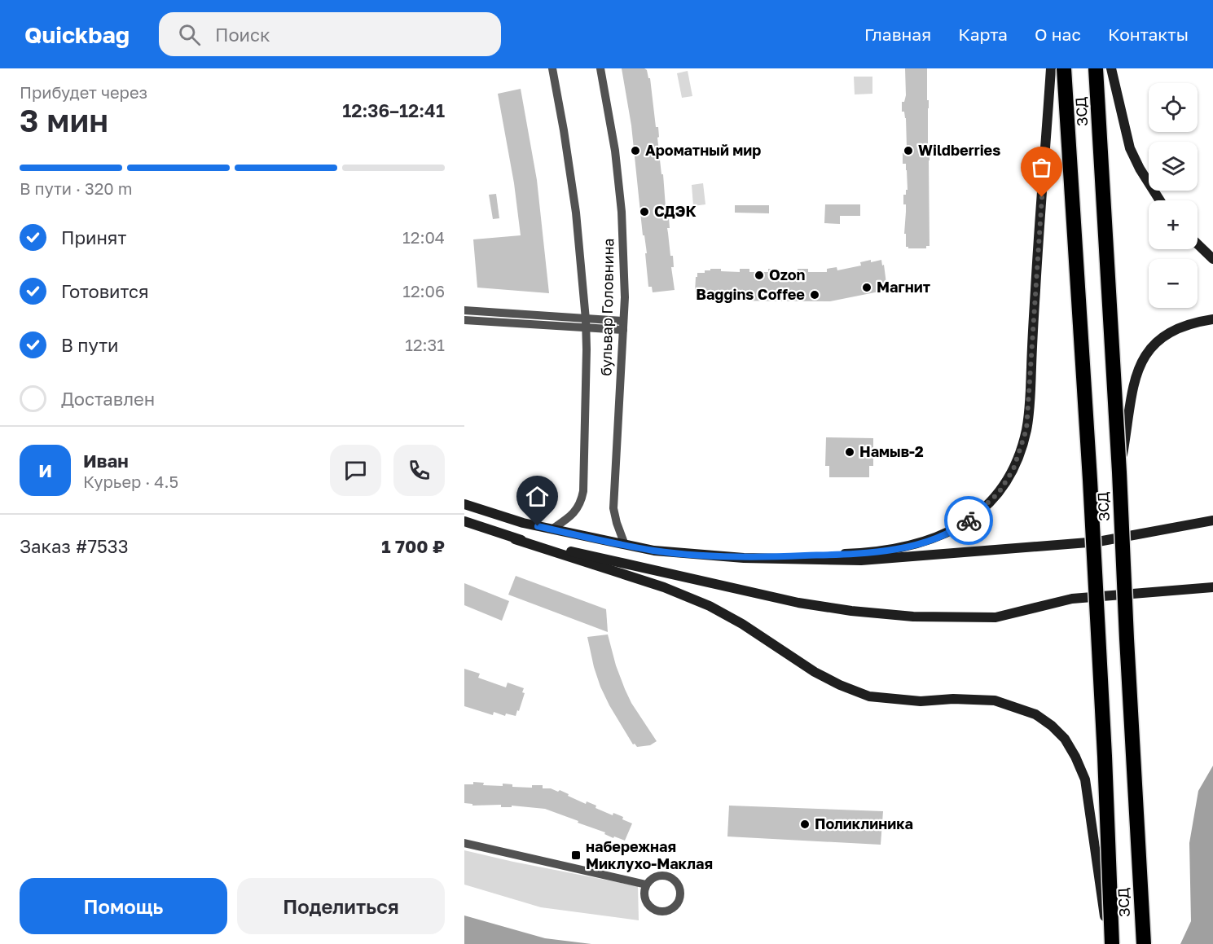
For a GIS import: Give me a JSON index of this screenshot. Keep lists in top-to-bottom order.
{
  "streets": {
    "highway": ["ЗСД"],
    "street": ["бульвар Головнина"]
  },
  "places": {
    "other": [
      "Ароматный мир",
      "Wildberries",
      "СДЭК",
      "Ozon",
      "Магнит",
      "Baggins Coffee",
      "Намыв-2",
      "Поликлиника"
    ],
    "transit": ["набережная Миклухо-Маклая"]
  },
  "page": {
    "header": "Quickbag",
    "search": "Поиск",
    "nav": [
      "Главная",
      "Карта",
      "О нас",
      "Контакты"
    ],
    "heading": ["3 мин", "Прибудет через", "12:36–12:41"],
    "panel": [
      "Иван",
      "Курьер · 4.5",
      "Заказ #7533",
      "1 700 ₽"
    ],
    "map_buttons": ["+", "−"],
    "bar": "В пути · 320 m",
    "list": [
      ["Принят", "12:04"],
      ["Готовится", "12:06"],
      ["В пути", "12:31"],
      "Доставлен"
    ],
    "round": "И",
    "buttons": ["Помощь", "Поделиться"]
  }
}
